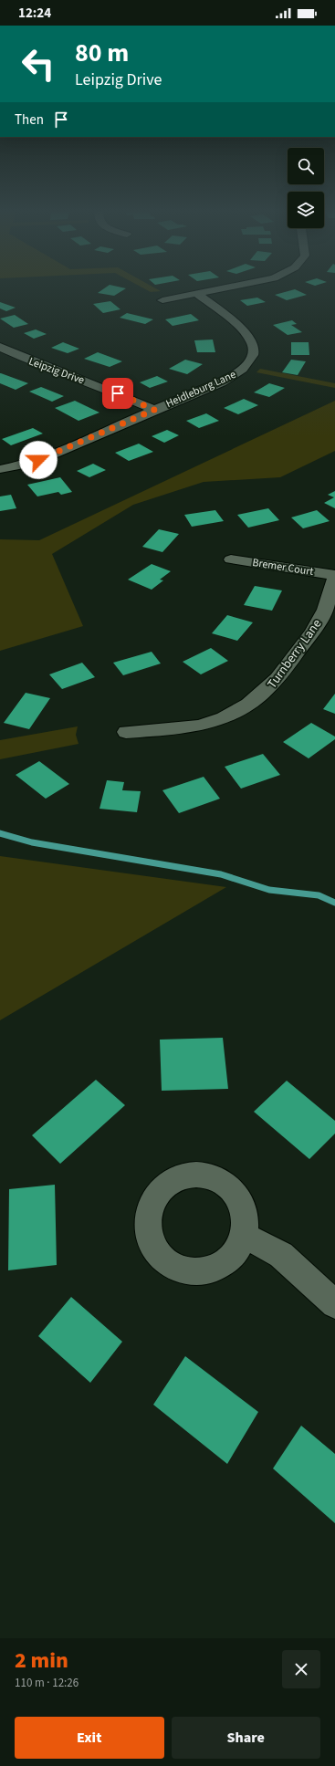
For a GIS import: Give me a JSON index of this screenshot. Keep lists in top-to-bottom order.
{
  "streets": {
    "street": [
      "Leipzig Drive",
      "Heidleburg Lane",
      "Bremer Court",
      "Turnberry Lane"
    ]
  },
  "crossings": [
    ["Leipzig Drive", "Heidleburg Lane"]
  ],
  "page": {
    "status": "12:24",
    "turn": ["80 m", "Leipzig Drive"],
    "then": "Then",
    "heading": ["2 min", "110 m · 12:26"],
    "buttons": ["Exit", "Share"]
  }
}
